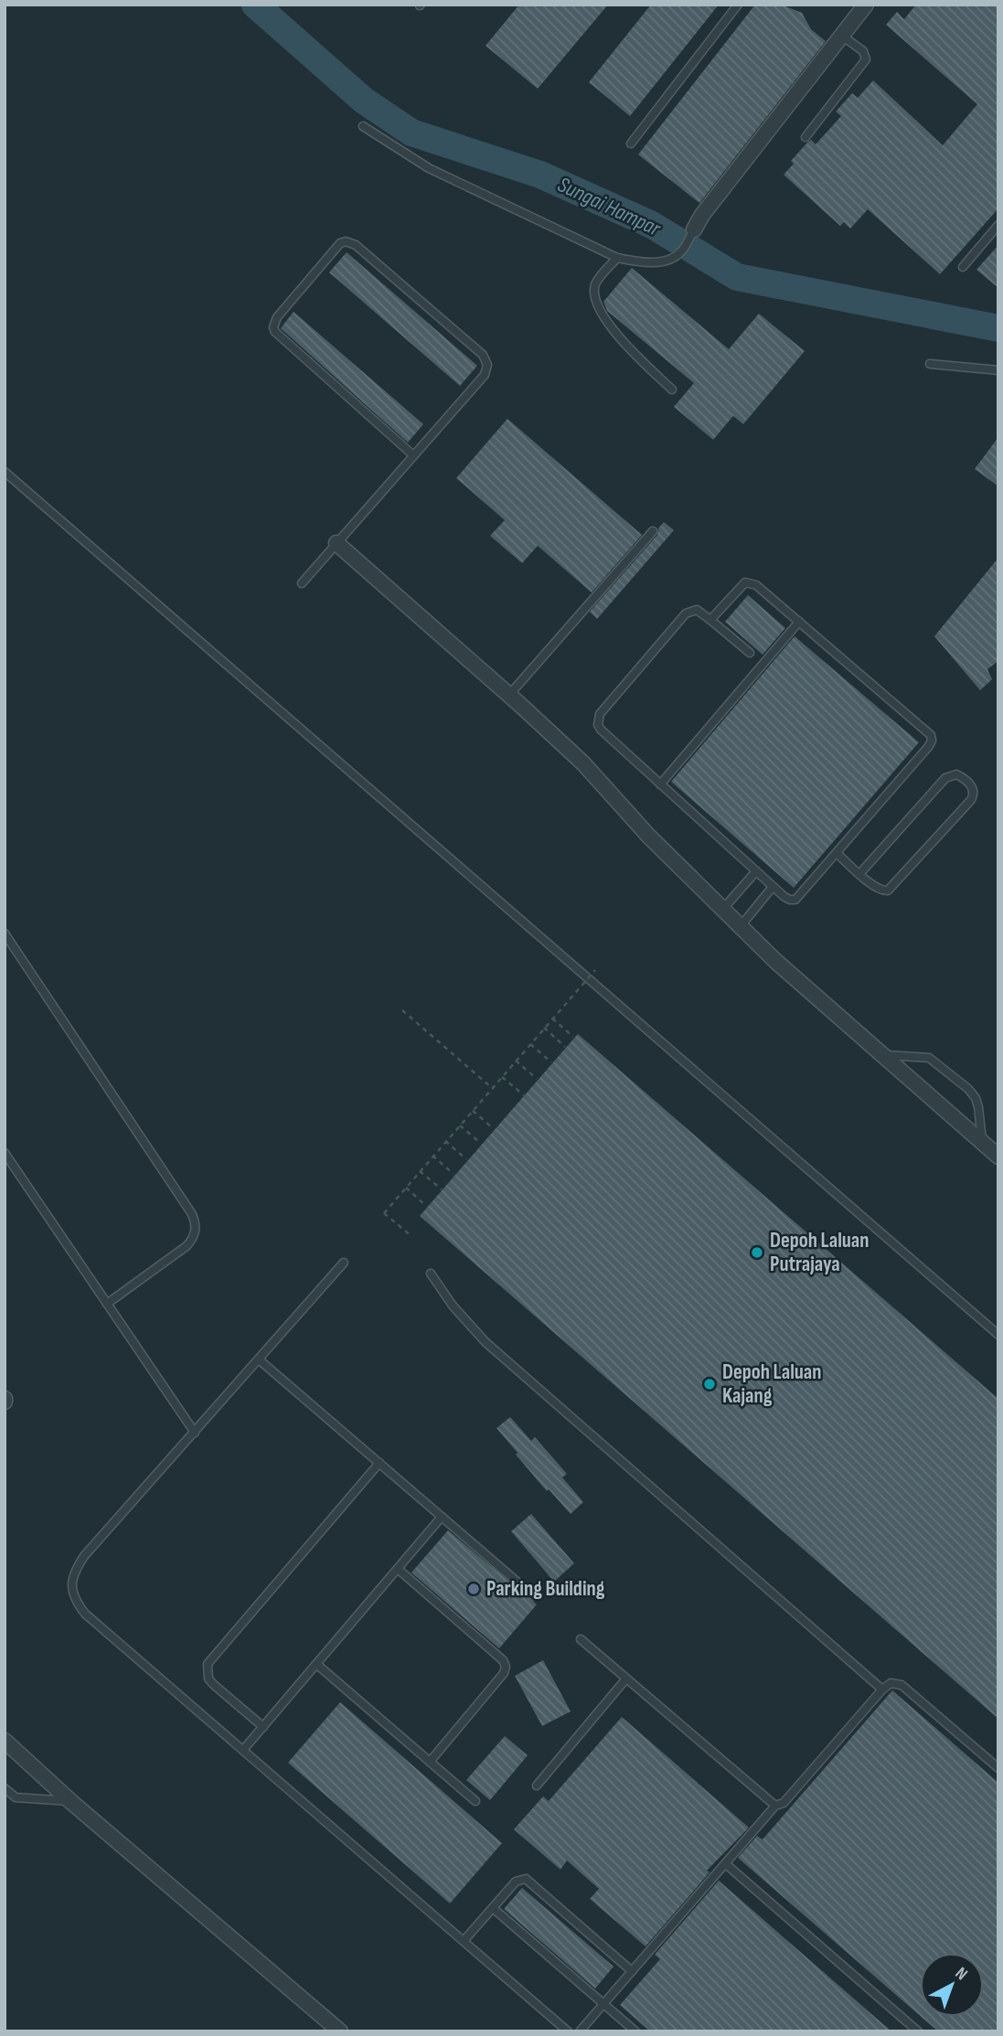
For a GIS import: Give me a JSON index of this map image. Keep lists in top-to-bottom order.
{
  "water": ["Sungai Hampar"],
  "places": ["Depoh Laluan Putrajaya", "Depoh Laluan Kajang", "Parking Building"],
  "north": "top right"
}
